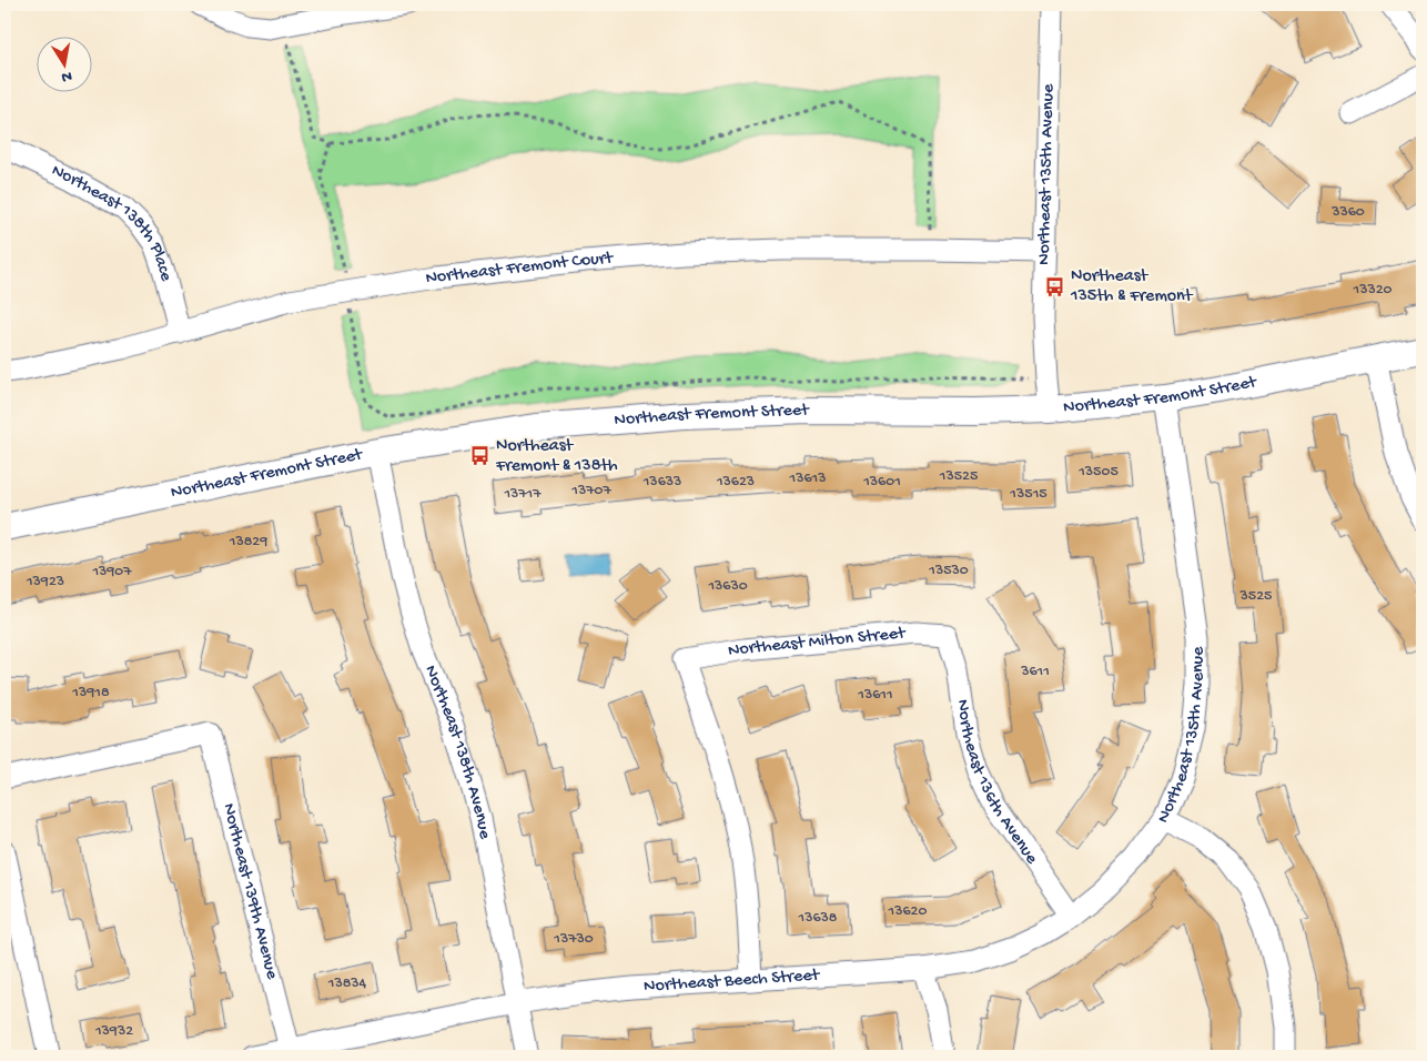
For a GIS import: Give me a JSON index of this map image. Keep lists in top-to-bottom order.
{
  "streets": {
    "street": [
      "Northeast 135th Avenue",
      "Northeast 138th Place",
      "Northeast Fremont Court",
      "Northeast Fremont Street",
      "Northeast Milton Street",
      "Northeast 138th Avenue",
      "Northeast 136th Avenue",
      "Northeast 139th Avenue",
      "Northeast Beech Street"
    ]
  },
  "crossings": [
    ["Northeast 135th Avenue", "Northeast Fremont Court"],
    ["Northeast 135th Avenue", "Northeast Fremont Street"],
    ["Northeast 135th Avenue", "Northeast Beech Street"],
    ["Northeast 138th Place", "Northeast Fremont Court"],
    ["Northeast Fremont Street", "Northeast 138th Avenue"],
    ["Northeast Milton Street", "Northeast 136th Avenue"],
    ["Northeast Milton Street", "Northeast Beech Street"],
    ["Northeast 138th Avenue", "Northeast Beech Street"],
    ["Northeast 136th Avenue", "Northeast Beech Street"],
    ["Northeast 139th Avenue", "Northeast Beech Street"]
  ],
  "places": {
    "bus stop": ["Northeast 135th & Fremont", "Northeast Fremont & 138th"]
  },
  "house_numbers": [
    "3360",
    "13320",
    "13505",
    "13525",
    "13613",
    "13633",
    "13623",
    "13601",
    "13707",
    "13717",
    "13515",
    "13829",
    "13530",
    "13907",
    "13923",
    "13630",
    "3525",
    "3611",
    "13918",
    "13611",
    "13620",
    "13638",
    "13730",
    "13834",
    "13932"
  ],
  "north": "bottom"
}
